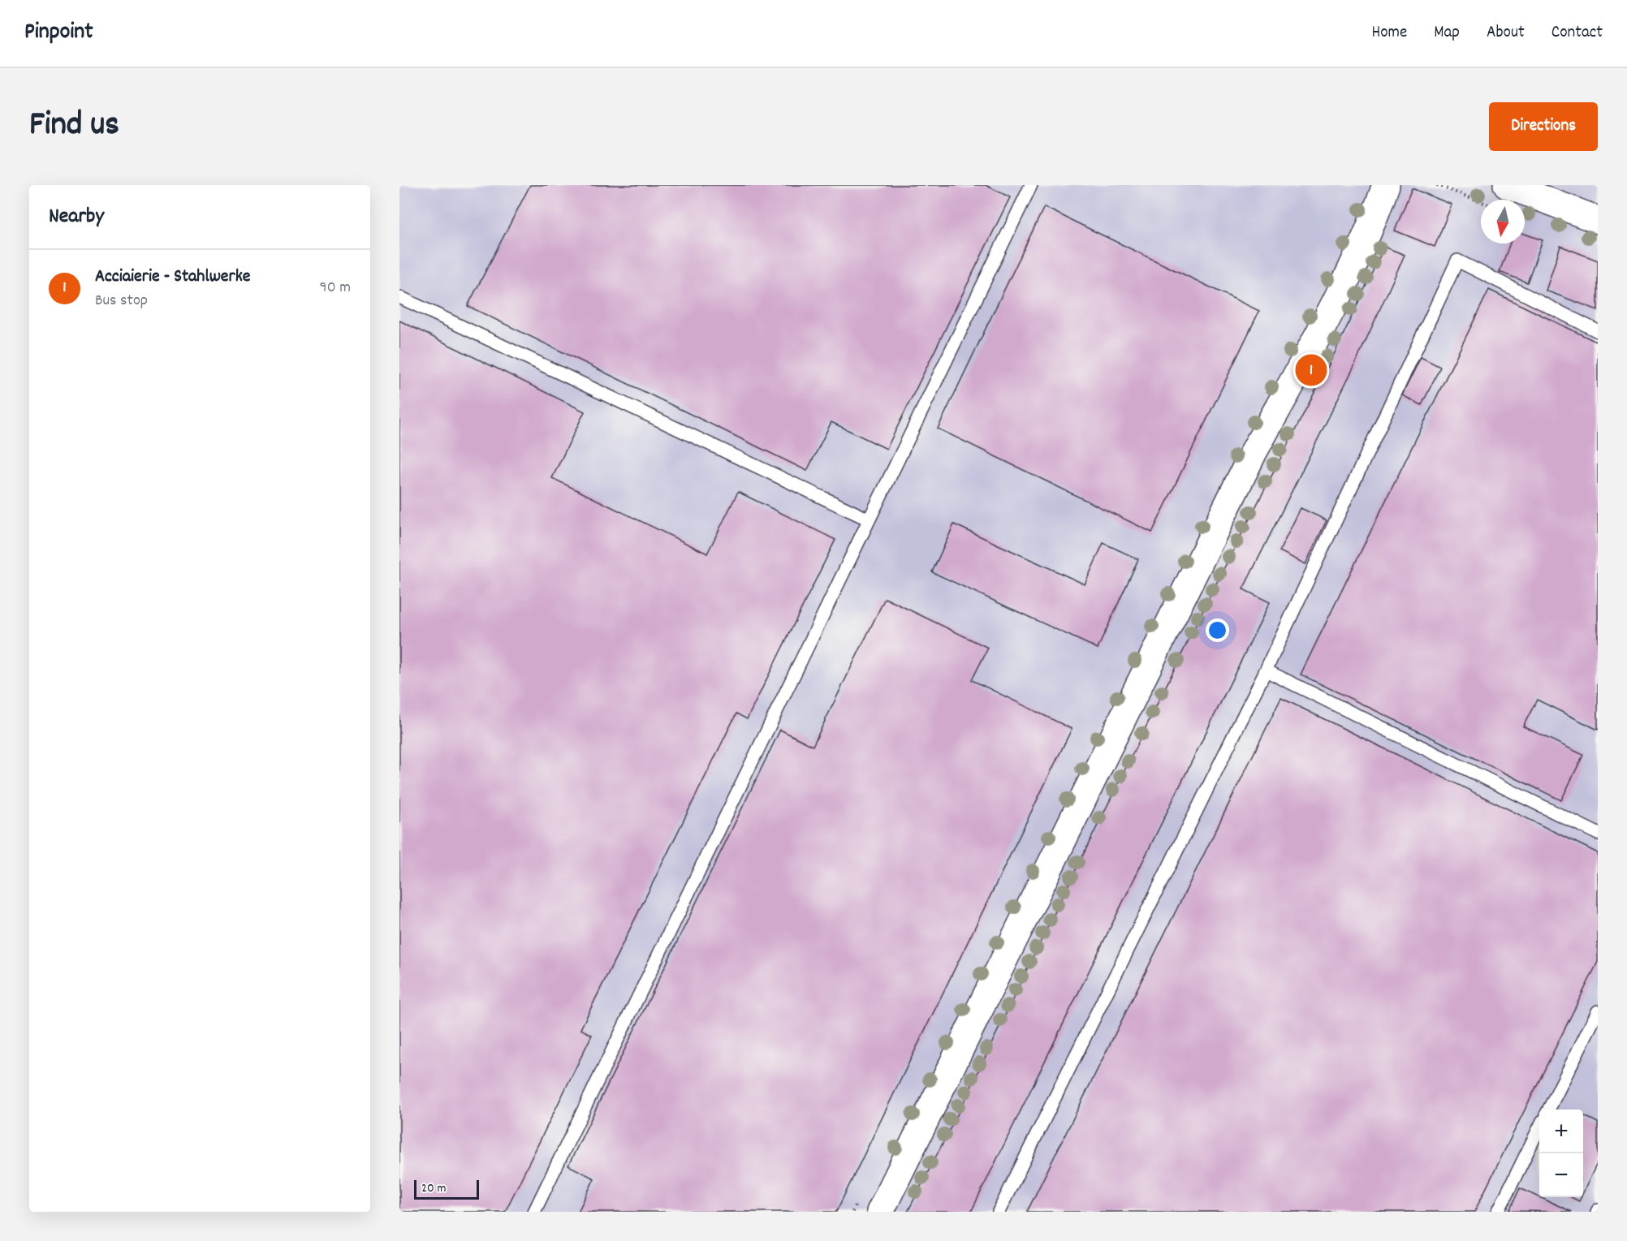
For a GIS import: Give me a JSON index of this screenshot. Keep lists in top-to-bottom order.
{
  "scale_bar": "20 m",
  "north": "bottom",
  "page": {
    "header": "Pinpoint",
    "nav": [
      "Home",
      "Map",
      "About",
      "Contact"
    ],
    "title": "Find us",
    "buttons": "Directions",
    "heading": "Nearby",
    "list": [
      {
        "mark": "1",
        "name": "Acciaierie - Stahlwerke",
        "note": "Bus stop",
        "value": "90 m"
      }
    ],
    "pins": "1",
    "map_buttons": ["+", "−"],
    "scale": "20 m"
  }
}
